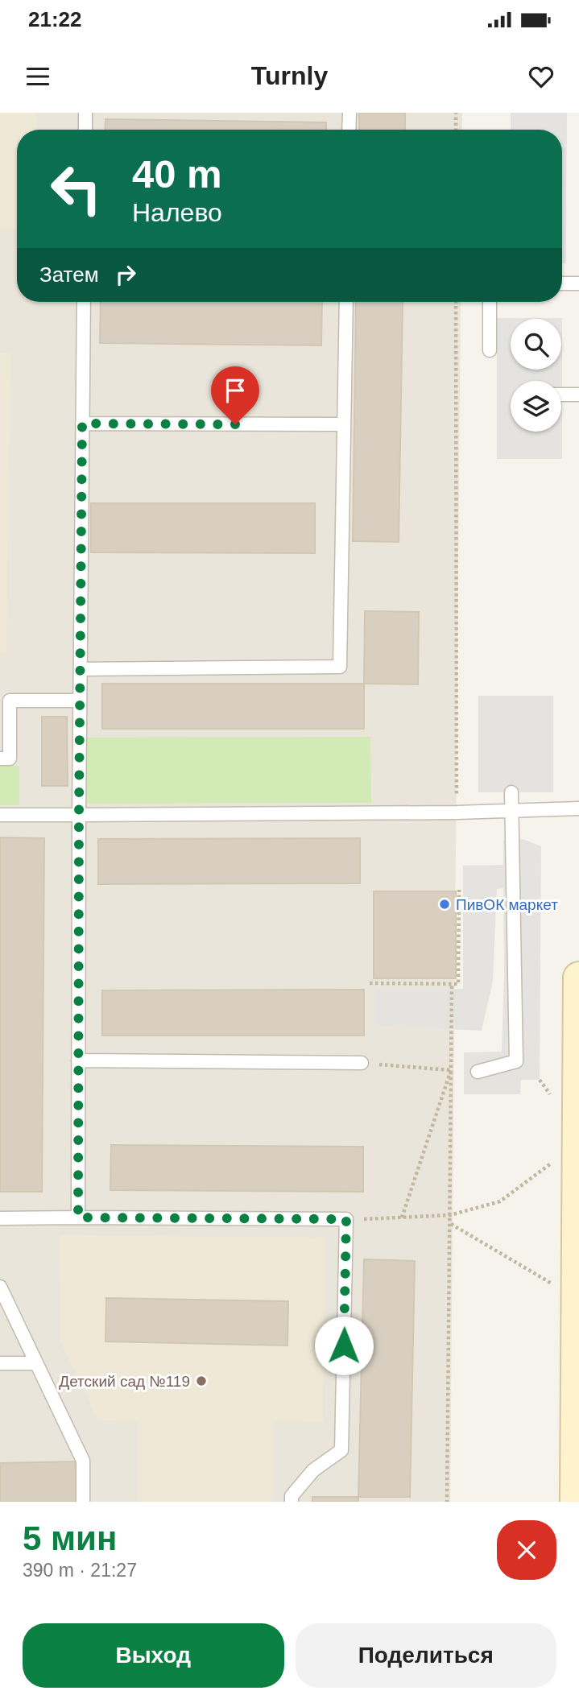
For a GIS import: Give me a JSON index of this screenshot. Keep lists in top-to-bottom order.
{
  "places": ["ПивОК маркет", "Детский сад №119"],
  "page": {
    "status": "21:22",
    "header": "Turnly",
    "turn": ["40 m", "Налево"],
    "then": "Затем",
    "heading": ["5 мин", "390 m · 21:27"],
    "buttons": ["Выход", "Поделиться"]
  }
}
